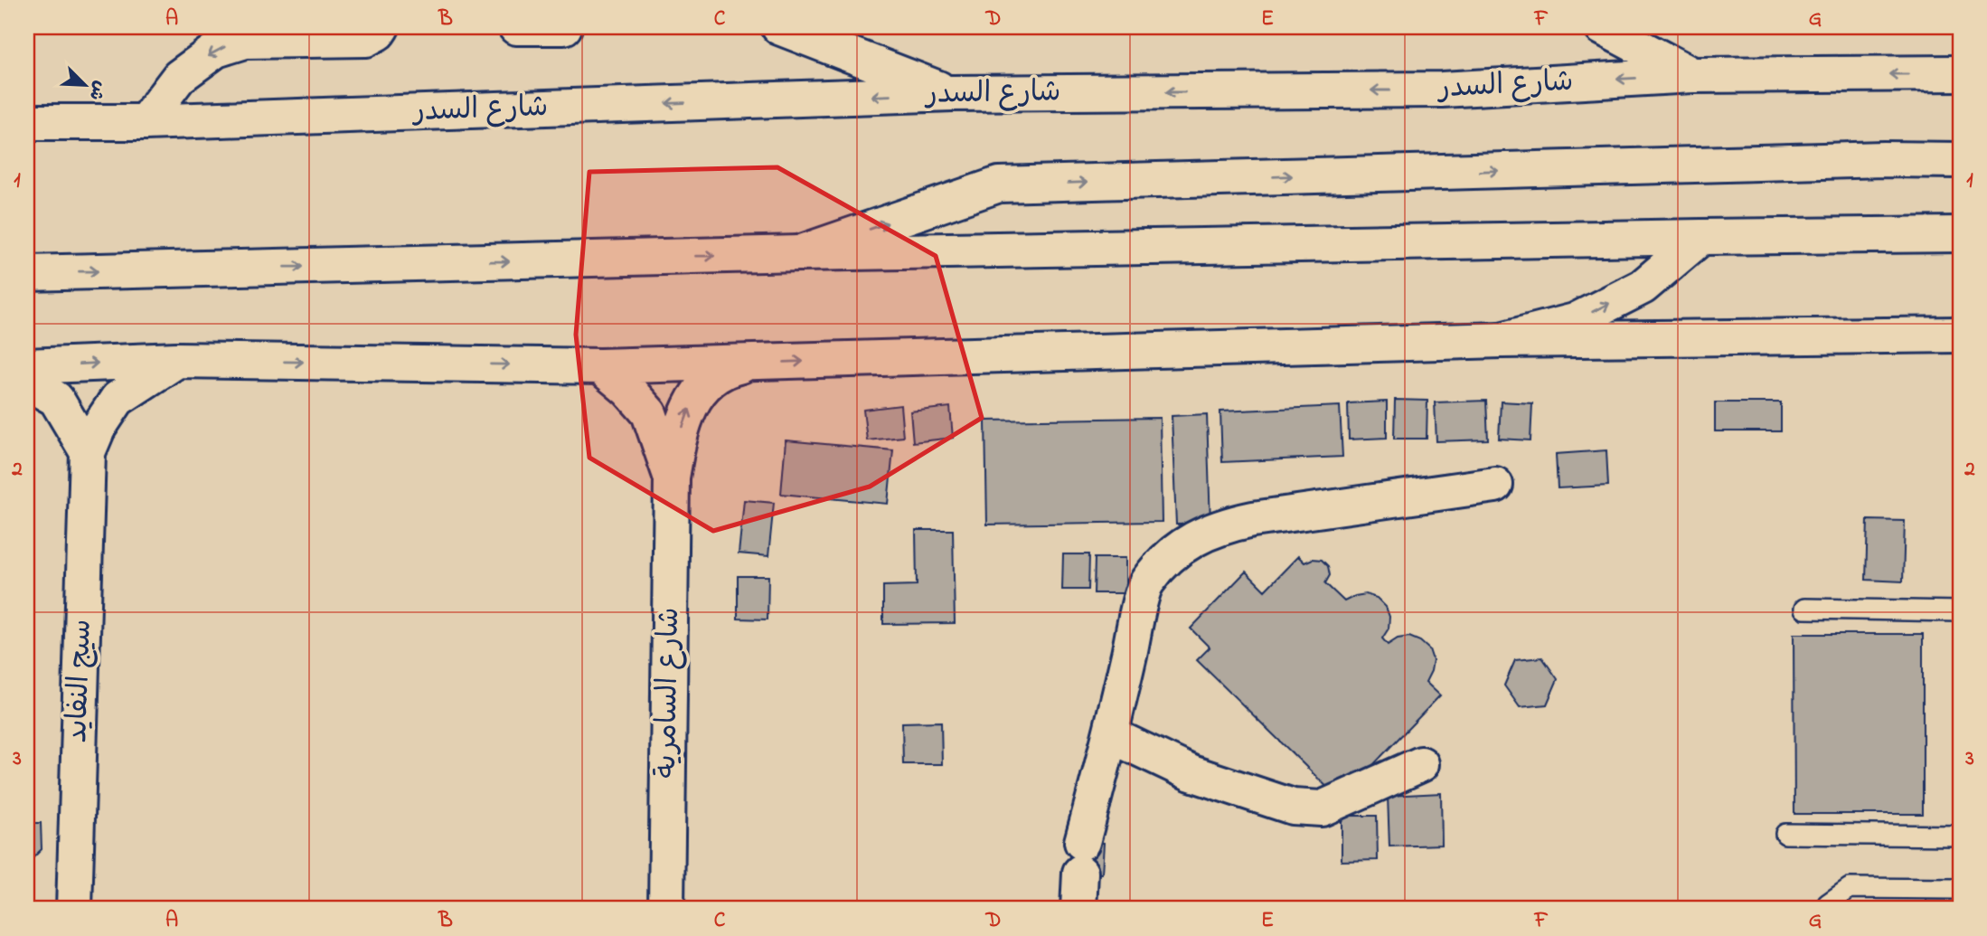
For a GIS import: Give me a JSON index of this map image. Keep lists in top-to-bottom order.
{
  "streets": {
    "main road": ["شارع السدر", "سيج النفايد", "شارع السامرية"]
  },
  "north": "bottom right",
  "grid": {
    "columns": [
      "A",
      "B",
      "C",
      "D",
      "E",
      "F",
      "G"
    ],
    "rows": ["1", "2", "3"]
  }
}
